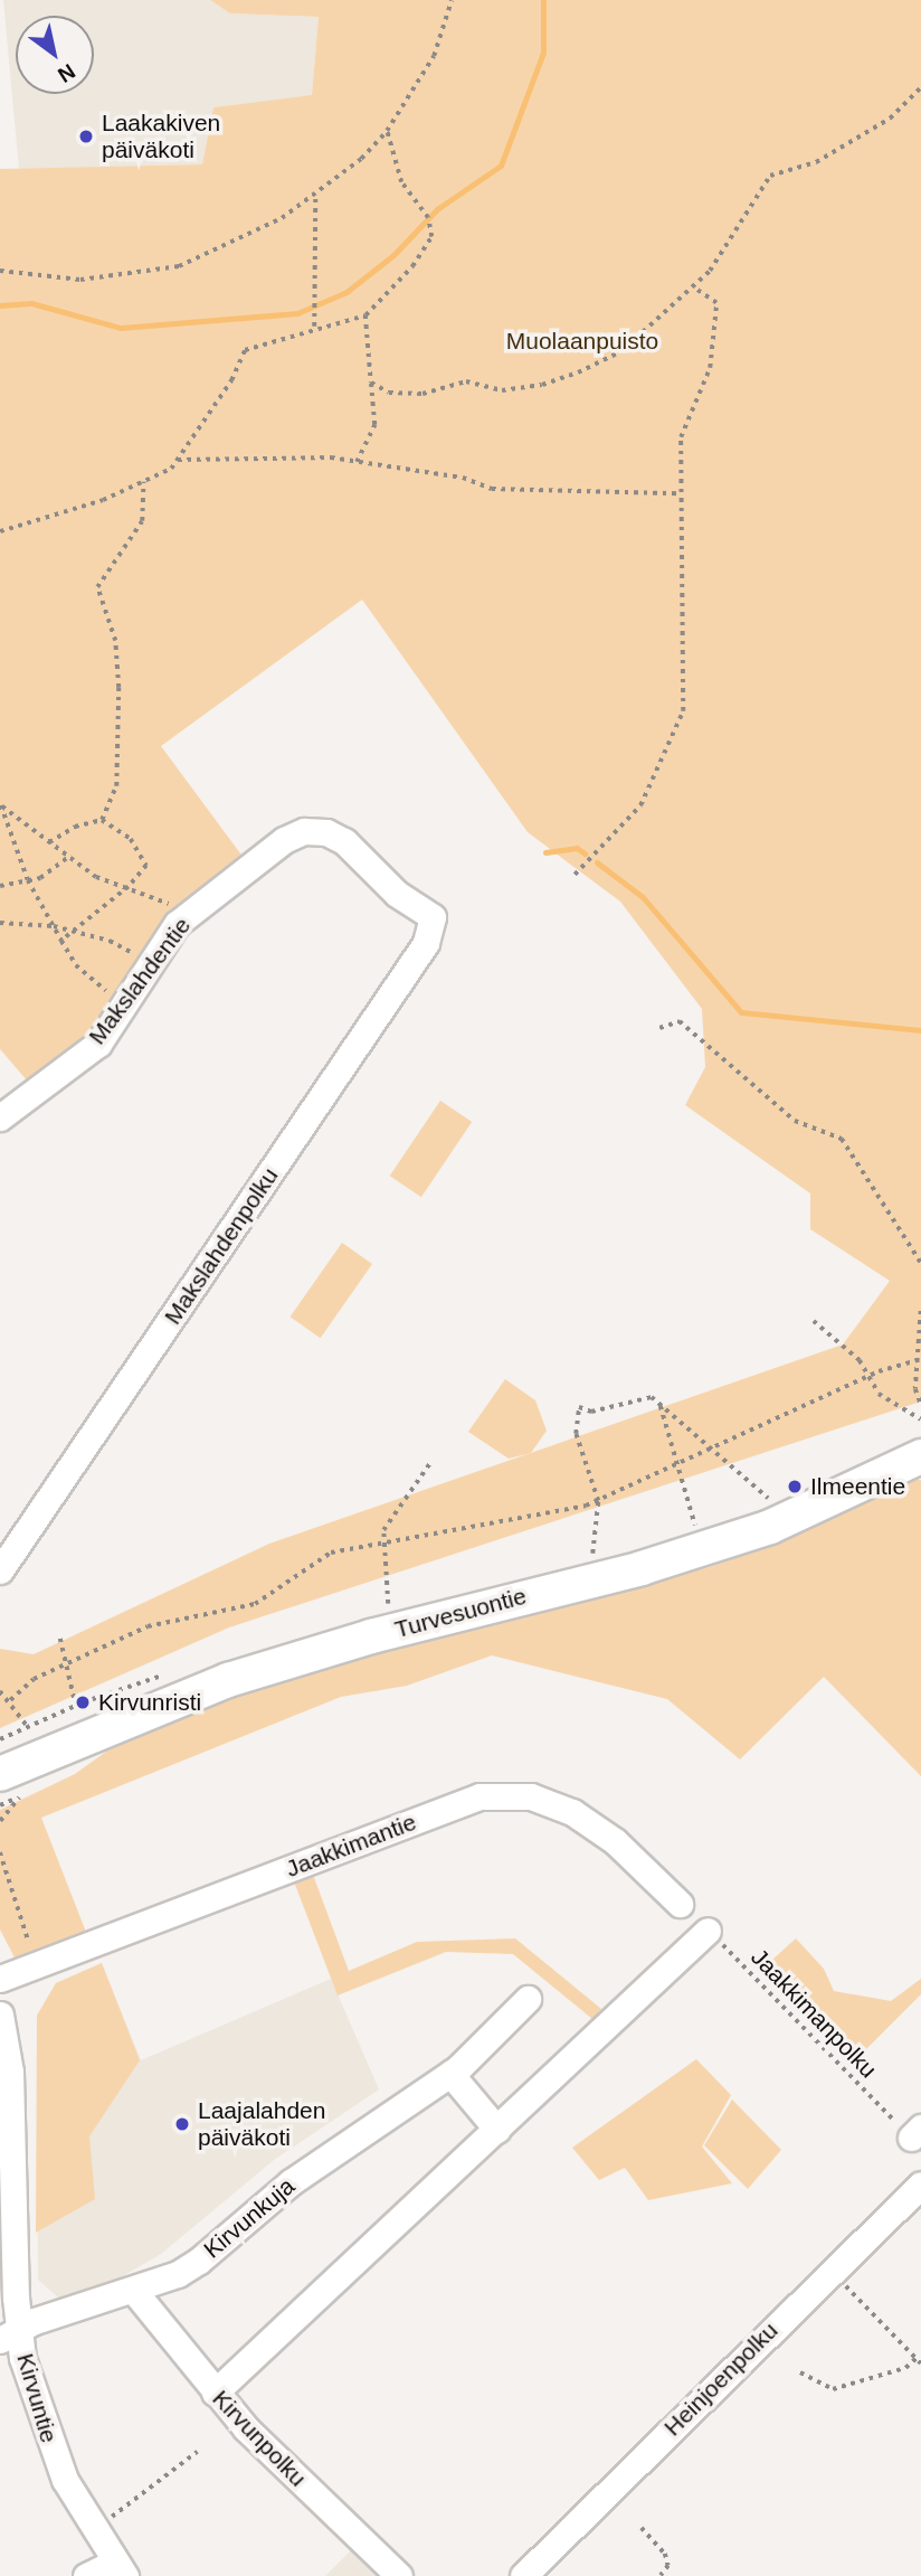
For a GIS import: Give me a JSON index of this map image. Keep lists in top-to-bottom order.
{
  "streets": {
    "main road": ["Turvesuontie"],
    "street": [
      "Makslahdentie",
      "Makslahdenpolku",
      "Jaakkimantie",
      "Kirvunkuja",
      "Heinjoenpolku",
      "Kirvuntie",
      "Kirvunpolku"
    ],
    "path": ["Jaakkimanpolku"]
  },
  "crossings": [
    ["Makslahdentie", "Makslahdenpolku"],
    ["Kirvunkuja", "Kirvuntie"],
    ["Kirvunkuja", "Kirvunpolku"]
  ],
  "parks": ["Muolaanpuisto"],
  "places": [
    "Laakakiven päiväkoti",
    "Ilmeentie",
    "Kirvunristi",
    "Laajalahden päiväkoti"
  ],
  "north": "bottom right"
}
